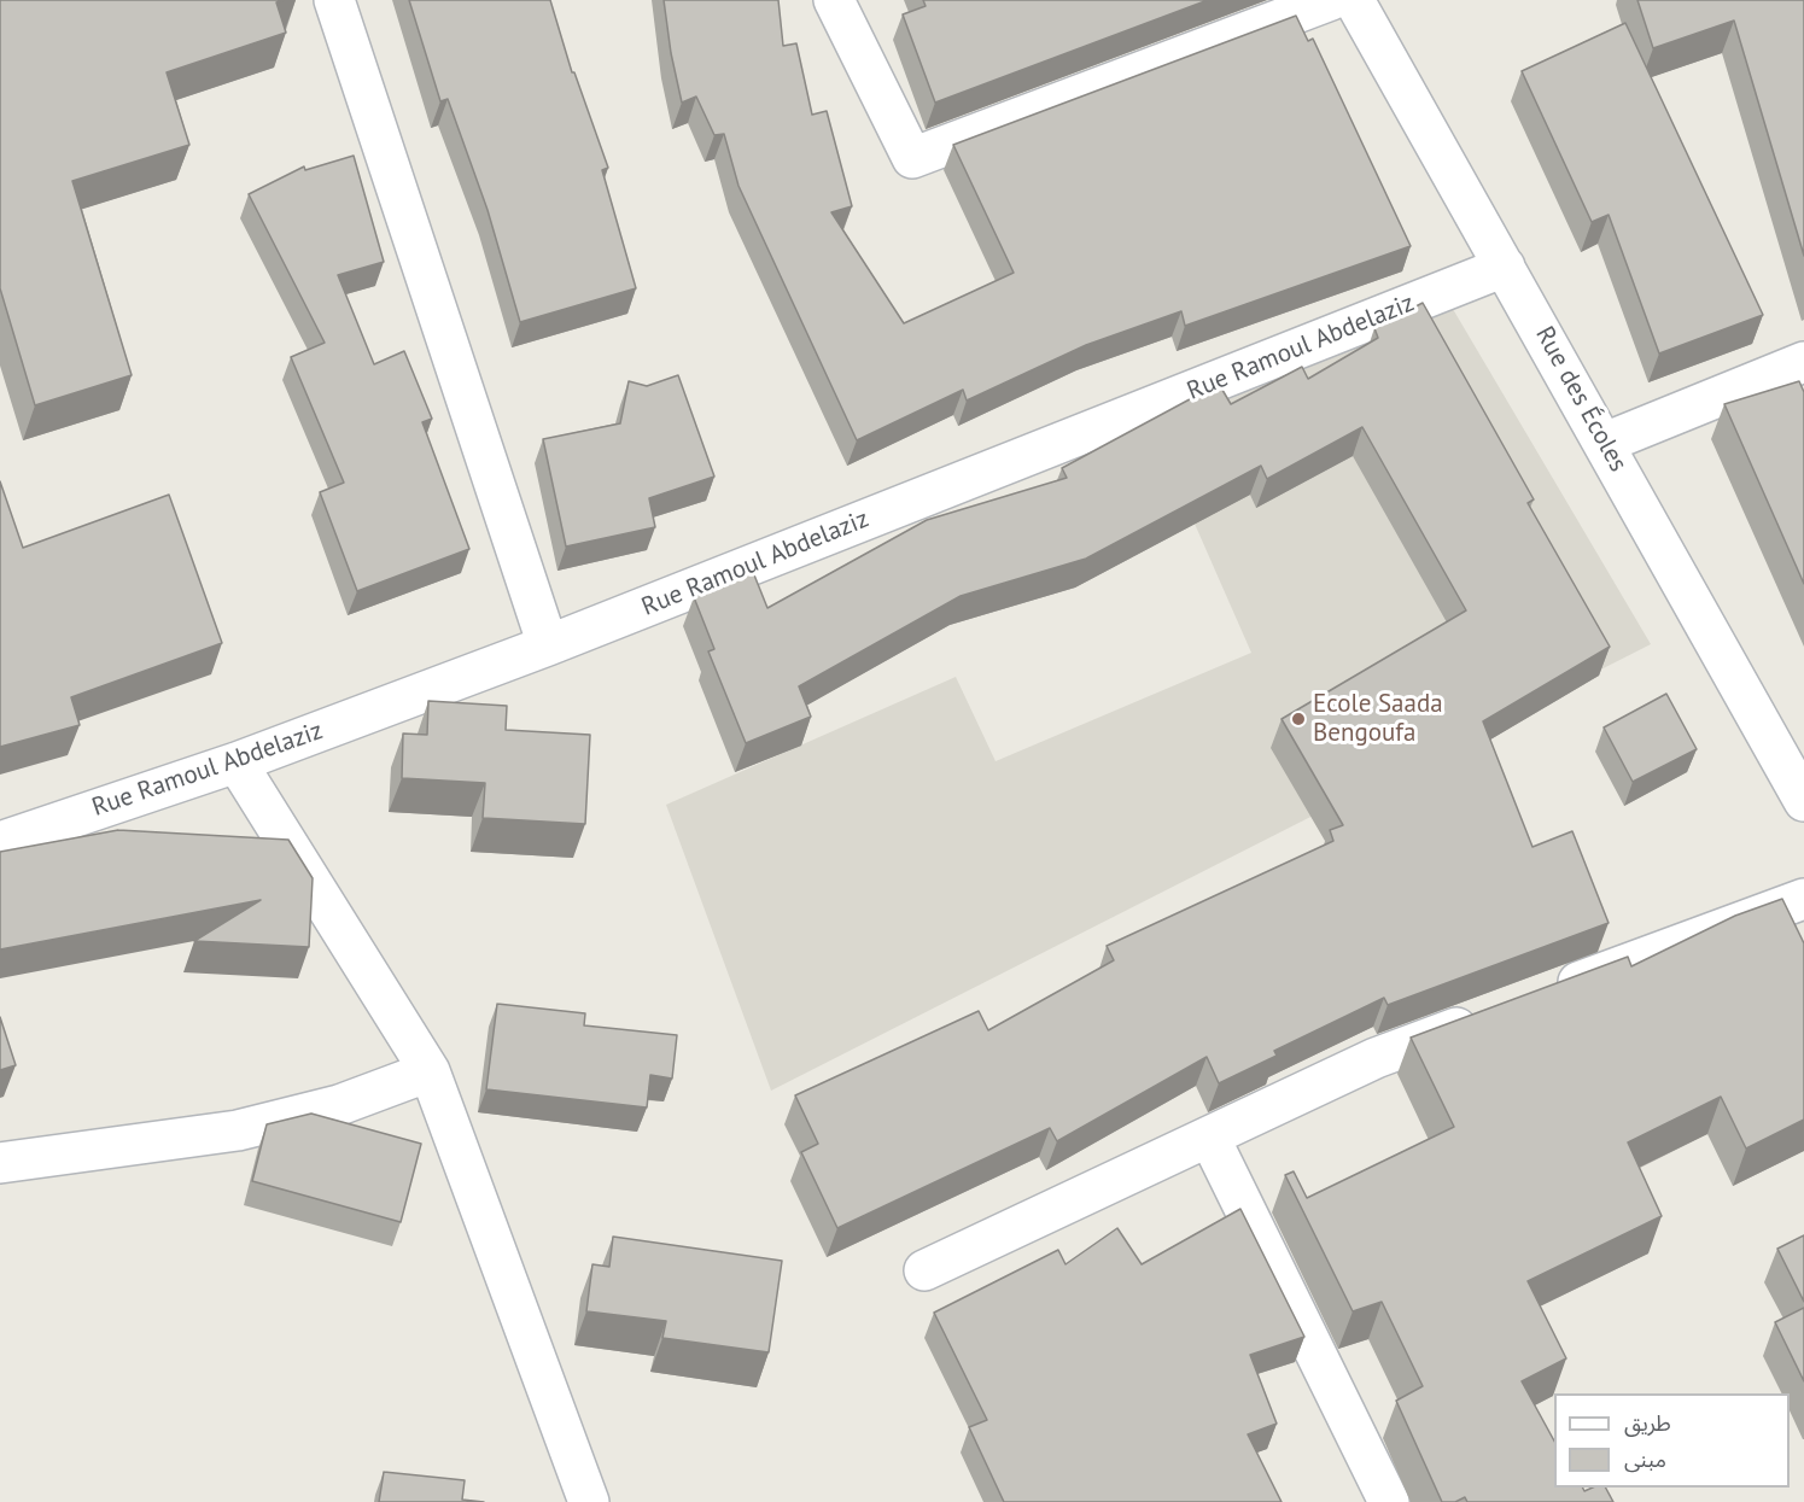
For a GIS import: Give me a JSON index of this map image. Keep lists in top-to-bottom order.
{
  "streets": {
    "street": ["Rue Ramoul Abdelaziz", "Rue des Écoles"]
  },
  "crossings": [
    ["Rue Ramoul Abdelaziz", "Rue des Écoles"]
  ],
  "places": ["Ecole Saada Bengoufa"],
  "legend": ["طريق", "مبنى"]
}
